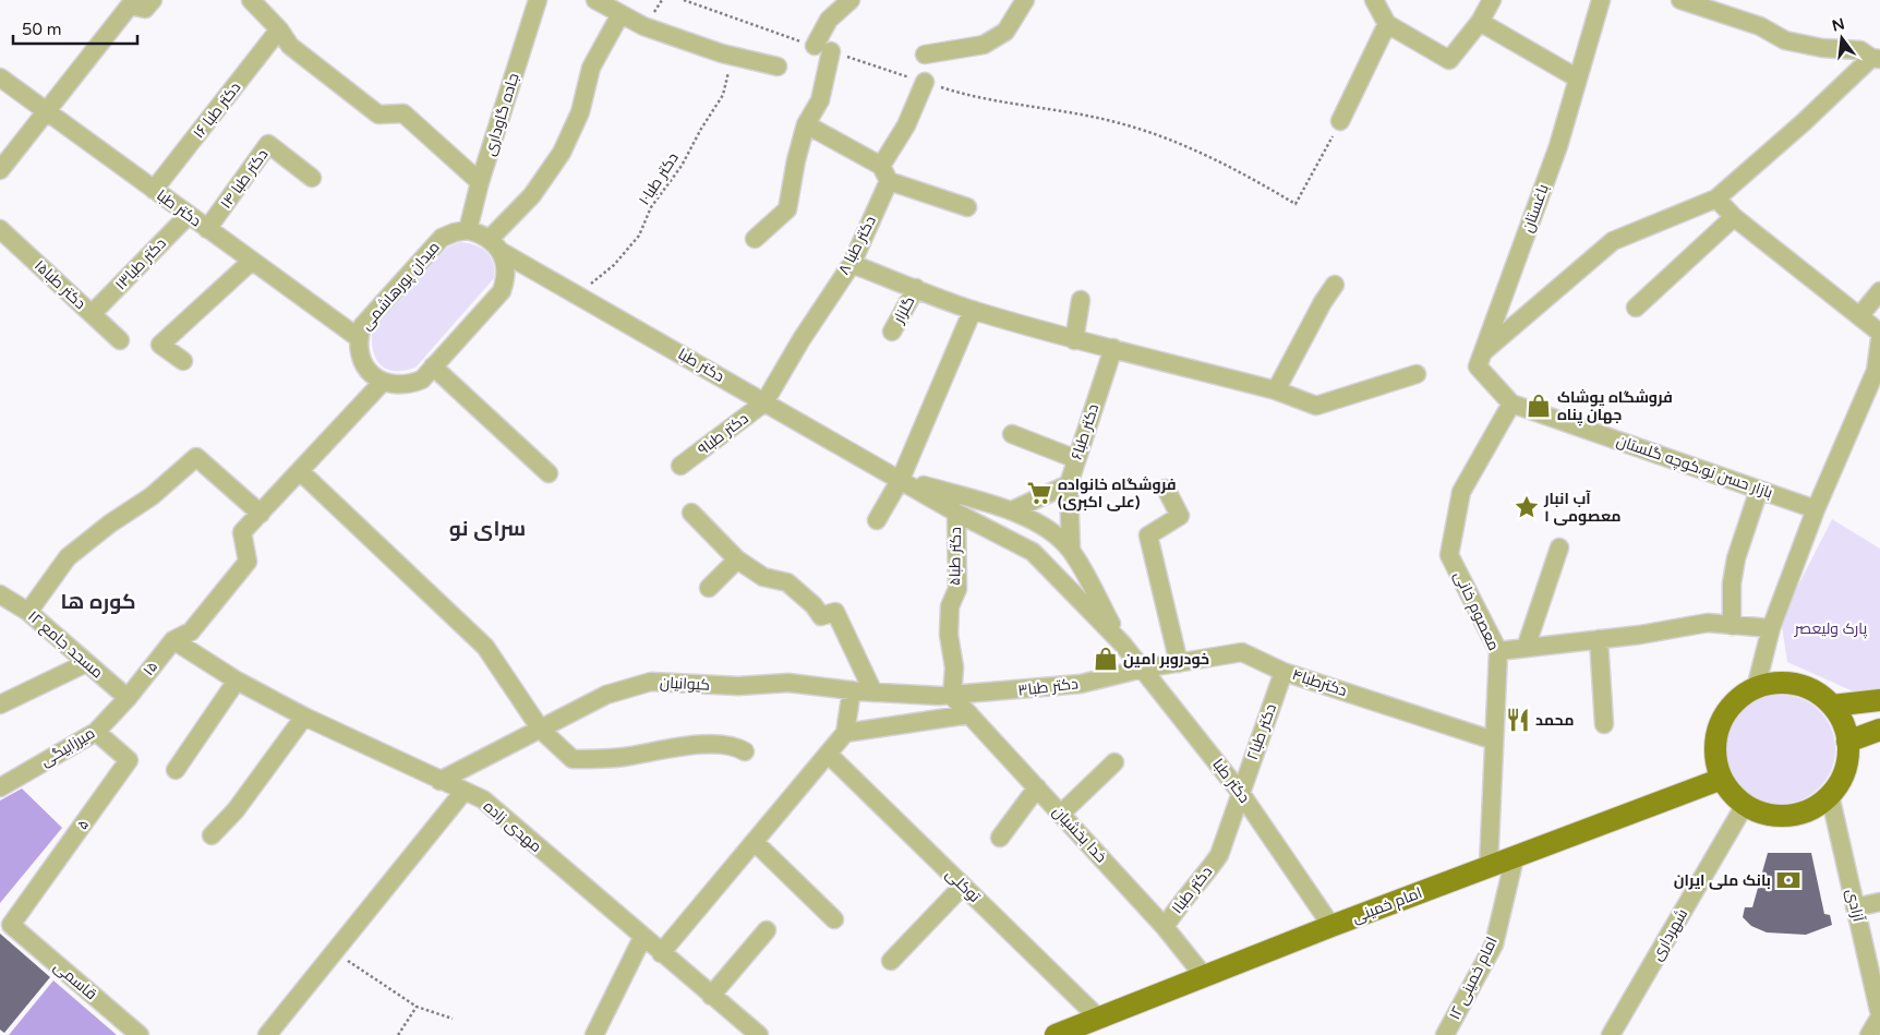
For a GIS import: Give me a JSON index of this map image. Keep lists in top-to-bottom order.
{
  "streets": {
    "main road": ["امام خمینی"],
    "street": [
      "دکتر طبا ۱۶",
      "جاده گاوداری",
      "دکتر طبا ۱۴",
      "دکتر طبا",
      "باغستان",
      "دکتر طبا ۸",
      "دکتر طبا۱۳",
      "دکتر طبا۱۵",
      "میدان پورهاشمی",
      "گلزار",
      "دکتر طبا۶",
      "دکتر طبا۹",
      "بازار حسن نو،کوچه گلستان",
      "دکتر طبا۵",
      "معصوم خانی",
      "مسجد جامع ۱۲",
      "۱۵",
      "دکترطبا۴",
      "کیوانیان",
      "دکتر طبا۳",
      "دکتر طبا۲",
      "میرزابیگی",
      "۵",
      "مهدی زاده",
      "خدا بخشیان",
      "توکلی",
      "دکتر طبا۱",
      "آزادی",
      "شهرداری",
      "امام خمینی ۱۲",
      "قاسمی"
    ],
    "path": ["دکتر طبا۱۰"]
  },
  "crossings": [
    ["دکتر طبا ۱۶", "دکتر طبا"],
    ["جاده گاوداری", "میدان پورهاشمی"],
    ["دکتر طبا ۱۴", "دکتر طبا"],
    ["دکتر طبا۱۰", "دکتر طبا"],
    ["دکتر طبا", "دکتر طبا ۸"],
    ["دکتر طبا", "دکتر طبا۱۳"],
    ["دکتر طبا", "میدان پورهاشمی"],
    ["دکتر طبا", "دکتر طبا۶"],
    ["دکتر طبا", "دکتر طبا۹"],
    ["دکتر طبا", "دکتر طبا۵"],
    ["دکتر طبا", "دکترطبا۴"],
    ["دکتر طبا", "دکتر طبا۳"],
    ["دکتر طبا", "دکتر طبا۲"],
    ["دکتر طبا", "دکتر طبا۱"],
    ["دکتر طبا", "امام خمینی"],
    ["دکتر طبا ۸", "دکتر طبا۹"],
    ["دکتر طبا۱۳", "دکتر طبا۱۵"],
    ["بازار حسن نو،کوچه گلستان", "معصوم خانی"],
    ["دکتر طبا۵", "کیوانیان"],
    ["دکتر طبا۵", "دکتر طبا۳"],
    ["دکتر طبا۵", "خدا بخشیان"],
    ["معصوم خانی", "دکترطبا۴"],
    ["معصوم خانی", "امام خمینی"],
    ["مسجد جامع ۱۲", "۱۵"],
    ["مسجد جامع ۱۲", "میرزابیگی"],
    ["۱۵", "میرزابیگی"],
    ["۱۵", "مهدی زاده"],
    ["دکترطبا۴", "دکتر طبا۳"],
    ["دکترطبا۴", "دکتر طبا۲"],
    ["کیوانیان", "دکتر طبا۳"],
    ["کیوانیان", "مهدی زاده"],
    ["کیوانیان", "خدا بخشیان"],
    ["دکتر طبا۳", "خدا بخشیان"],
    ["دکتر طبا۲", "دکتر طبا۱"],
    ["میرزابیگی", "۵"],
    ["۵", "قاسمی"],
    ["خدا بخشیان", "دکتر طبا۱"],
    ["خدا بخشیان", "امام خمینی"],
    ["توکلی", "امام خمینی"],
    ["امام خمینی", "آزادی"],
    ["امام خمینی", "شهرداری"],
    ["امام خمینی", "امام خمینی ۱۲"],
    ["آزادی", "شهرداری"]
  ],
  "districts": ["سرای نو", "کوره ها"],
  "parks": ["پارک ولیعصر"],
  "places": {
    "shop": ["فروشگاه پوشاک جهان پناه", "خودروبر امین"],
    "supermarket": ["فروشگاه خانواده (علی اکبری)"],
    "place": ["آب انبار معصومی ۱"],
    "restaurant": ["محمد"],
    "bank": ["بانک ملی ایران"]
  },
  "scale_bar": "50 m",
  "north": "top"
}
